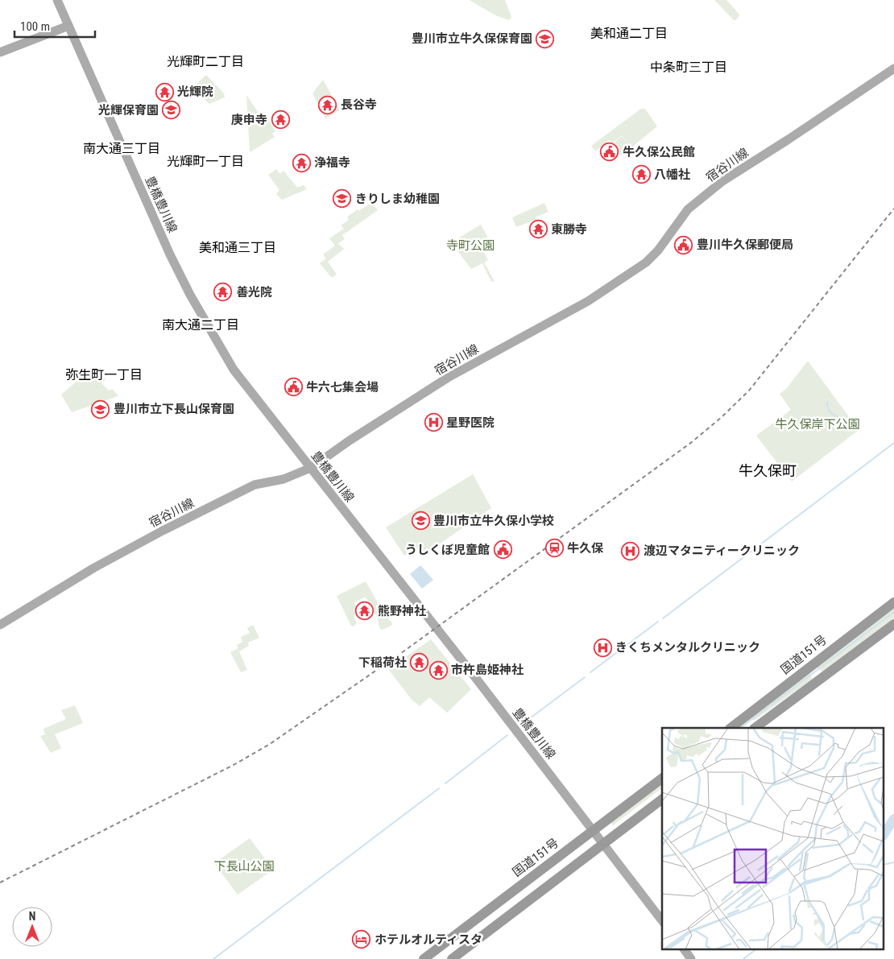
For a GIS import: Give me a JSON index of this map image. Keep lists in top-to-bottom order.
{
  "streets": {
    "highway": ["国道151号"],
    "main road": ["宿谷川線", "豊橋豊川線"]
  },
  "crossings": [
    ["宿谷川線", "豊橋豊川線"],
    ["豊橋豊川線", "国道151号"]
  ],
  "districts": [
    "美和通二丁目",
    "光輝町二丁目",
    "中条町三丁目",
    "南大通三丁目",
    "光輝町一丁目",
    "美和通三丁目",
    "南大通二丁目",
    "弥生町一丁目",
    "牛久保町"
  ],
  "parks": ["寺町公園", "牛久保岸下公園", "下長山公園"],
  "places": {
    "school or university": [
      "豊川市立牛久保保育園",
      "光輝保育園",
      "きりしま幼稚園",
      "豊川市立下長山保育園",
      "豊川市立牛久保小学校"
    ],
    "temple": [
      "光輝院",
      "長谷寺",
      "庚申寺",
      "浄福寺",
      "八幡社",
      "東勝寺",
      "善光院",
      "熊野神社",
      "下稲荷社",
      "市杵島姫神社"
    ],
    "public building": [
      "牛久保公民館",
      "豊川牛久保郵便局",
      "牛六七集会場",
      "うしくぼ児童館"
    ],
    "hospital": ["星野医院", "渡辺マタニティークリニック", "きくちメンタルクリニック"],
    "station": ["牛久保"],
    "hotel": ["ホテルオルティスタ"]
  },
  "scale_bar": "100 m",
  "north": "top"
}
